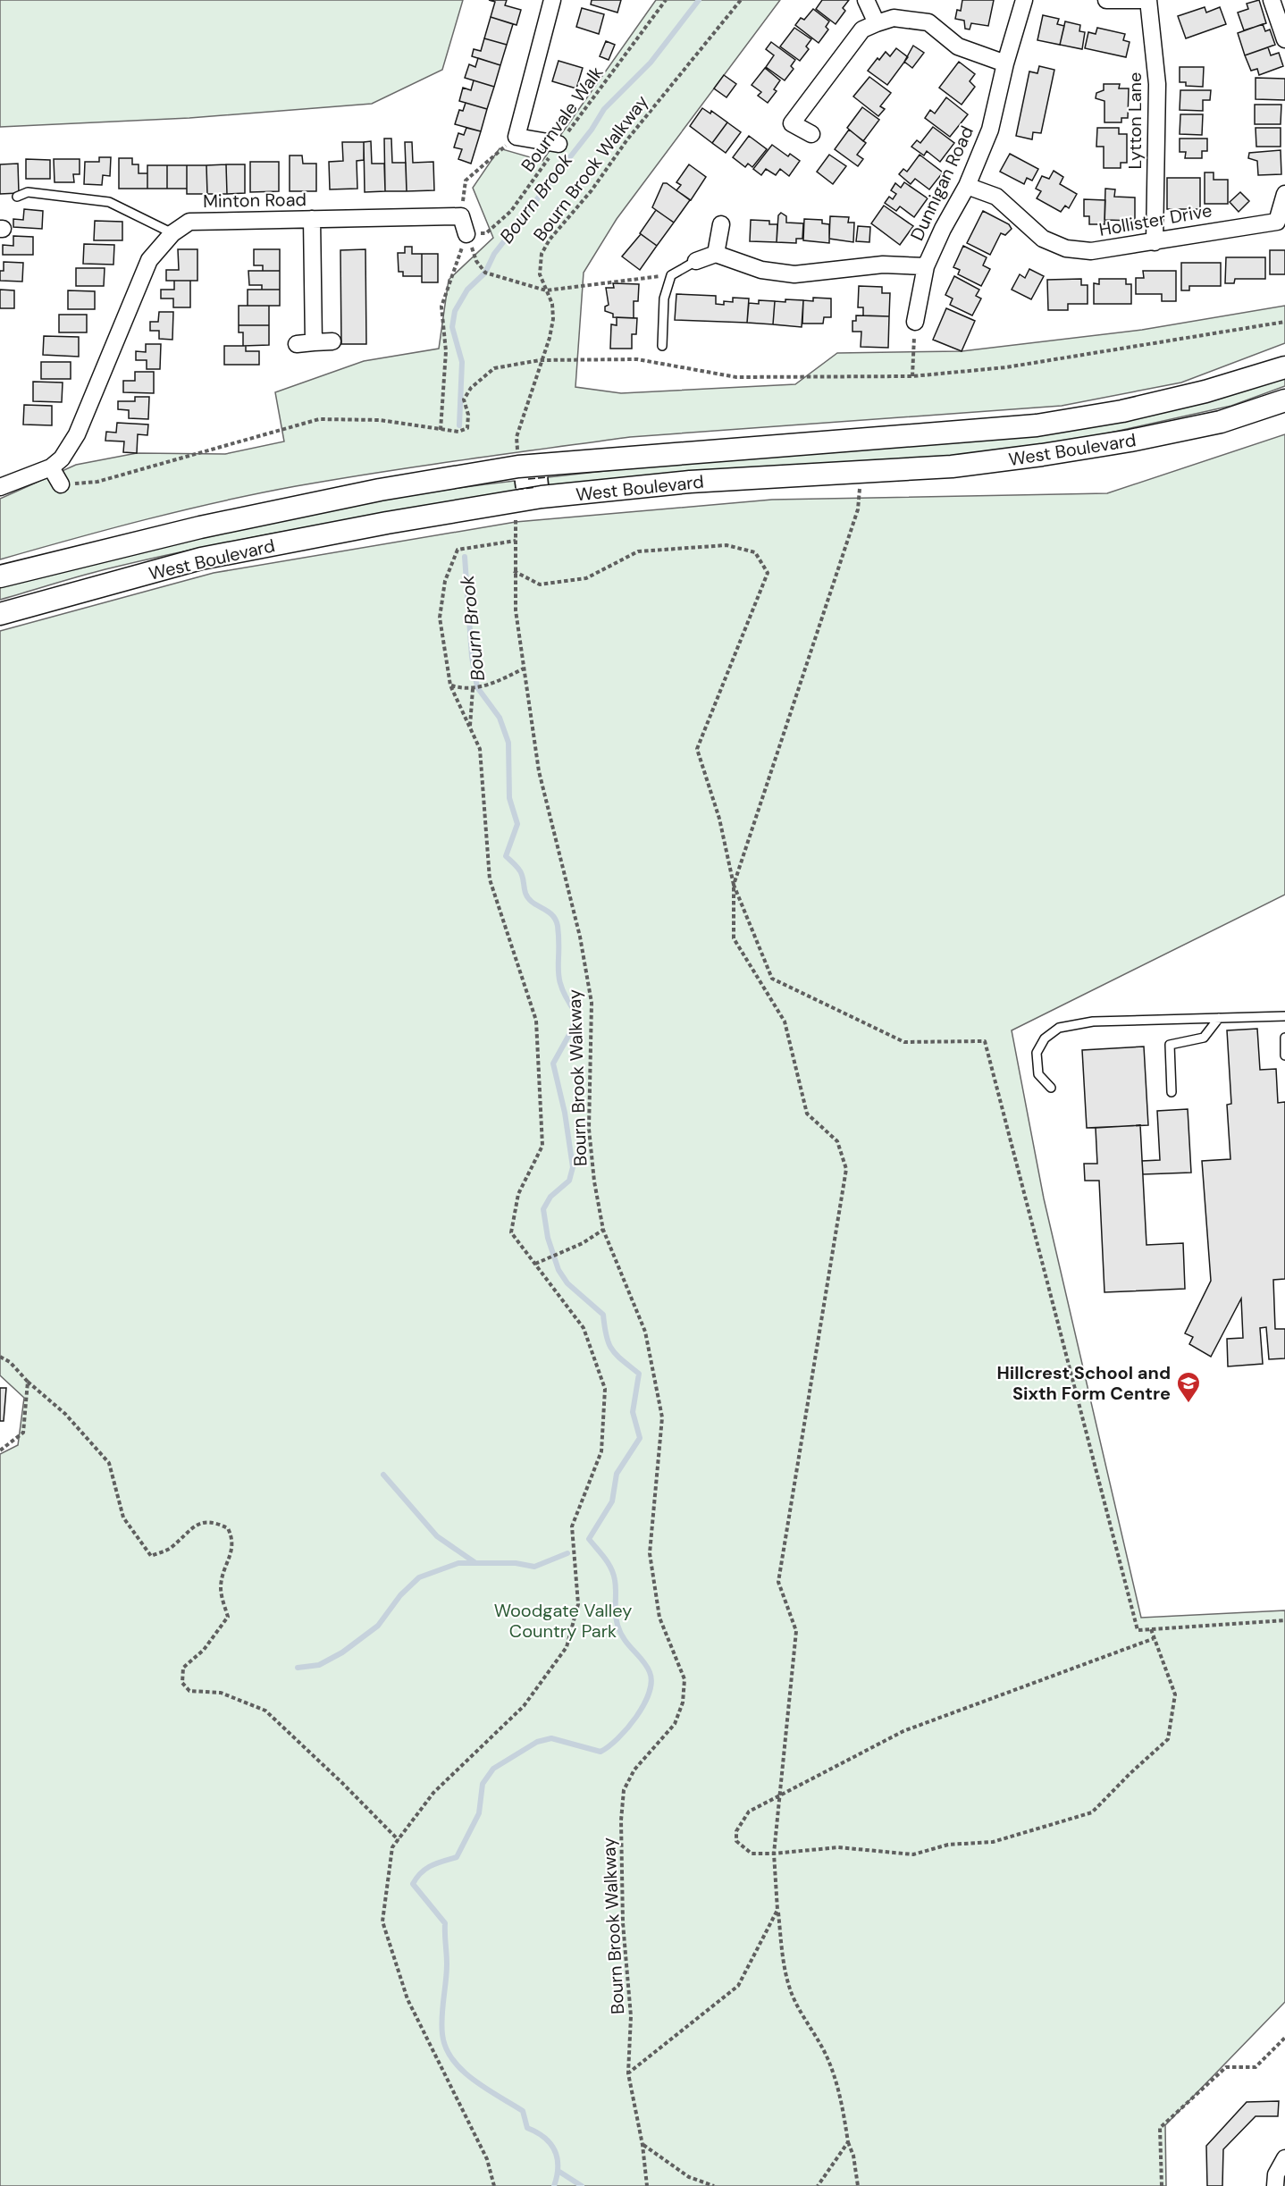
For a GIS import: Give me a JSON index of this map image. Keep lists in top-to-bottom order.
{
  "streets": {
    "main road": ["West Boulevard"],
    "street": [
      "Lytton Lane",
      "Dunnigan Road",
      "Minton Road",
      "Hollister Drive"
    ],
    "path": ["Bournvale Walk", "Bourn Brook Walkway"]
  },
  "crossings": [
    ["Lytton Lane", "Hollister Drive"],
    ["Dunnigan Road", "Hollister Drive"]
  ],
  "water": ["Bourn Brook"],
  "parks": ["Woodgate Valley Country Park"],
  "places": {
    "school or university": ["Hillcrest School and Sixth Form Centre"]
  }
}
